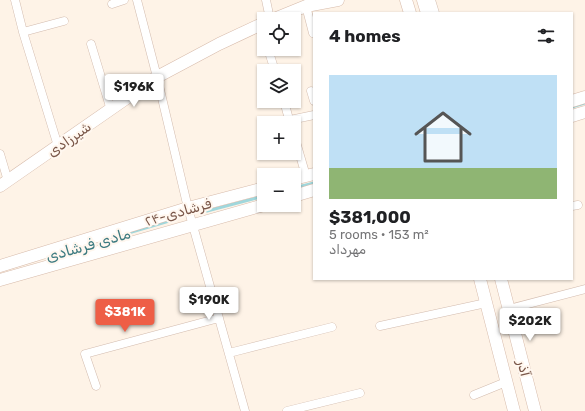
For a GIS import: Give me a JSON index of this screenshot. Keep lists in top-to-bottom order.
{
  "streets": {
    "street": ["شیرزادی", "۲۴-فرشادی", "آذر"]
  },
  "water": ["مادی فرشادی"],
  "page": {
    "map_buttons": ["+", "−"],
    "heading": "4 homes",
    "list": [
      {
        "name": "$381,000",
        "note": "5 rooms · 153 m² · مهرداد"
      }
    ],
    "price": [
      "$196K",
      "$190K",
      "$381K",
      "$202K"
    ]
  }
}
